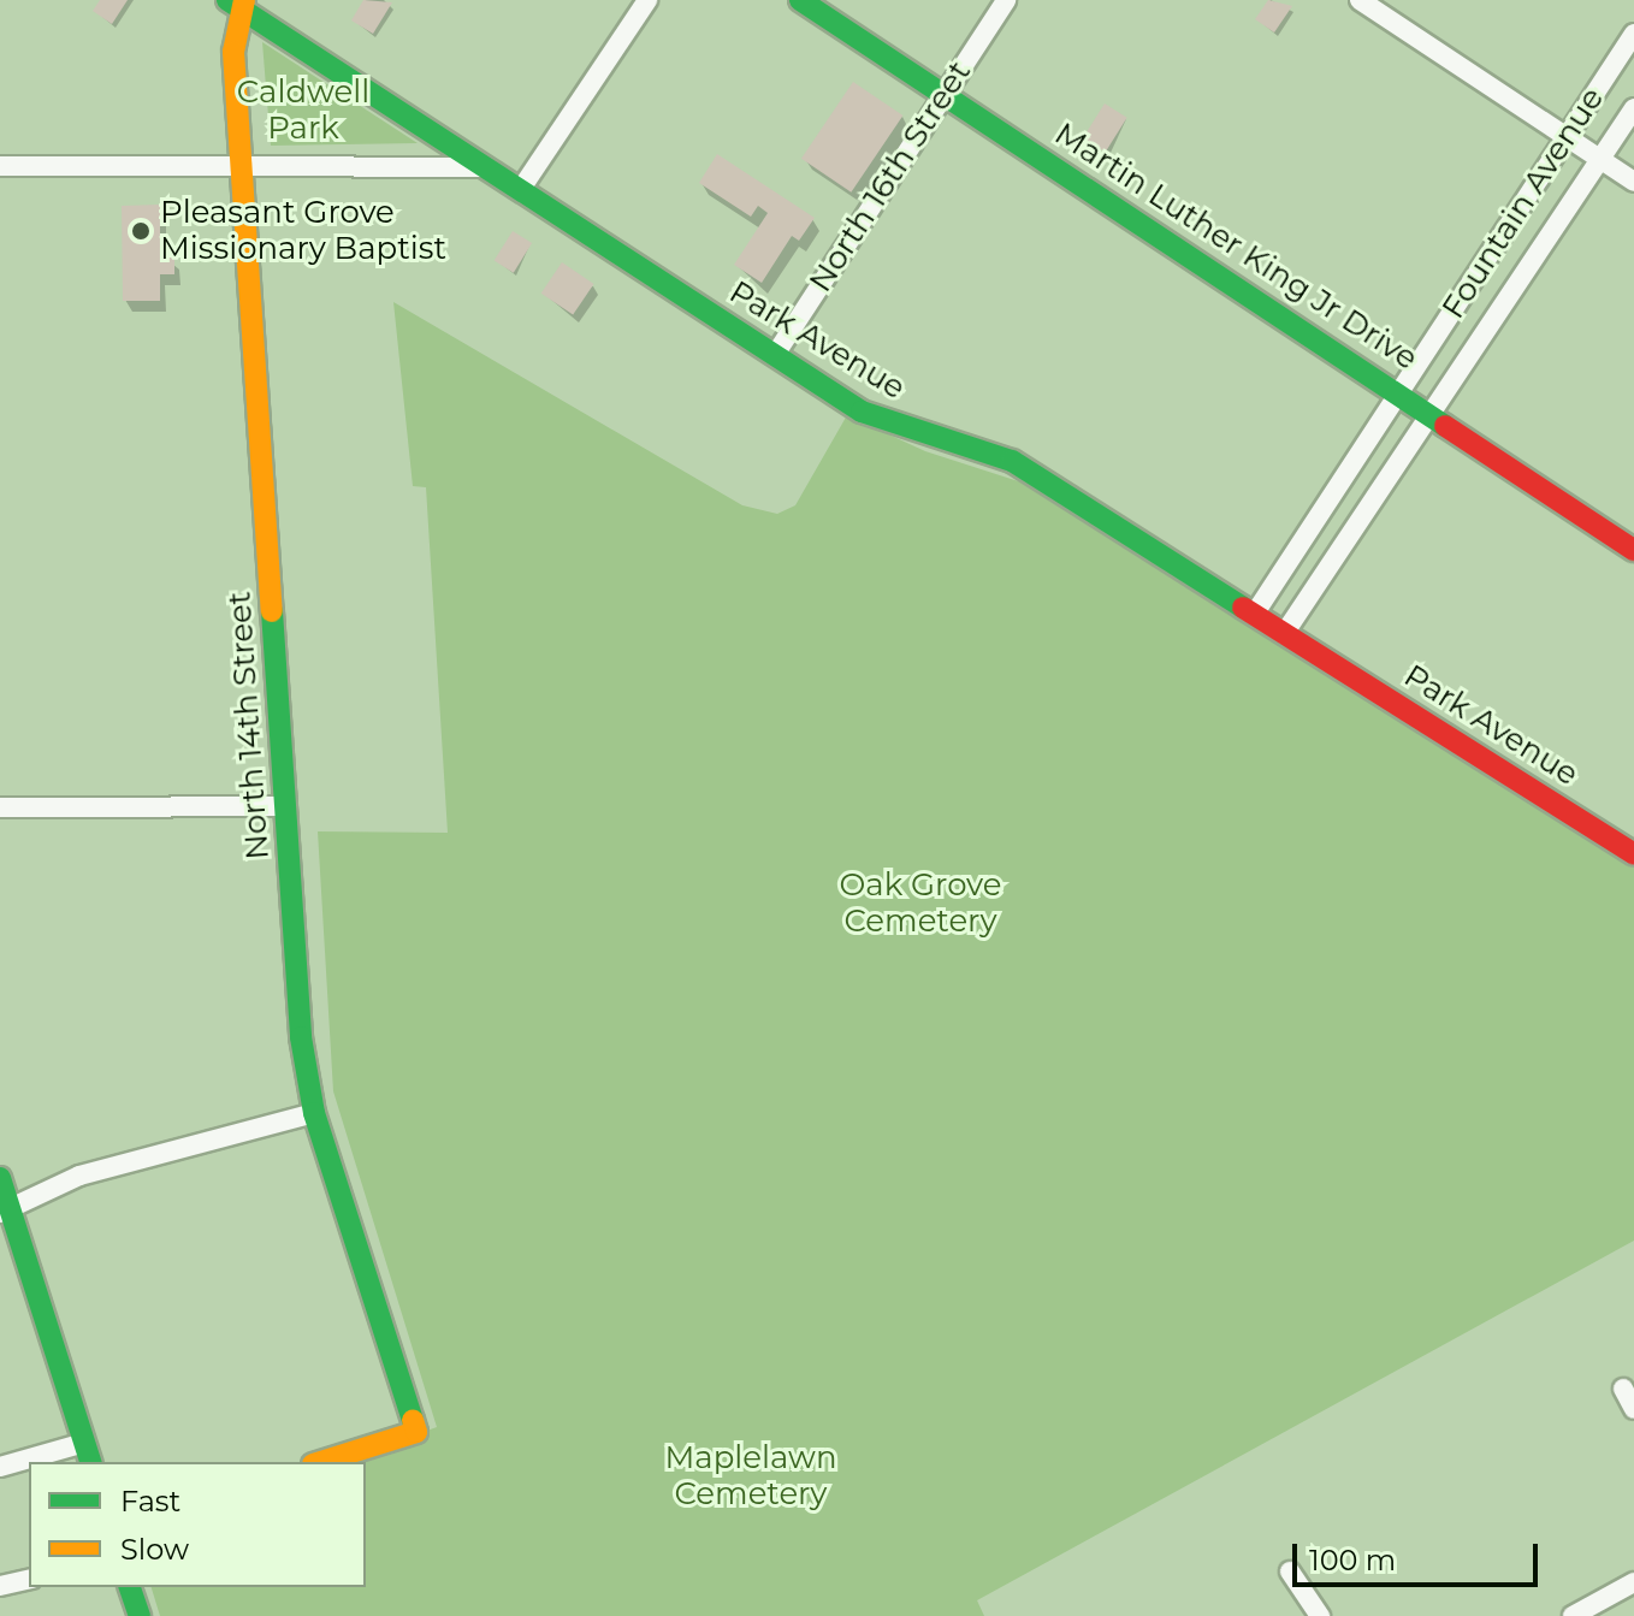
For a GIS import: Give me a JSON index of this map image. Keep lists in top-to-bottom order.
{
  "streets": {
    "main road": ["Martin Luther King Jr Drive", "Park Avenue", "North 14th Street"],
    "street": ["North 16th Street", "Fountain Avenue"]
  },
  "crossings": [
    ["North 16th Street", "Martin Luther King Jr Drive"],
    ["North 16th Street", "Park Avenue"],
    ["Fountain Avenue", "Martin Luther King Jr Drive"],
    ["Fountain Avenue", "Park Avenue"],
    ["Park Avenue", "North 14th Street"]
  ],
  "parks": ["Caldwell Park", "Oak Grove Cemetery", "Maplelawn Cemetery"],
  "places": ["Pleasant Grove Missionary Baptist"],
  "legend": ["Fast", "Slow"],
  "scale_bar": "100 m"
}
